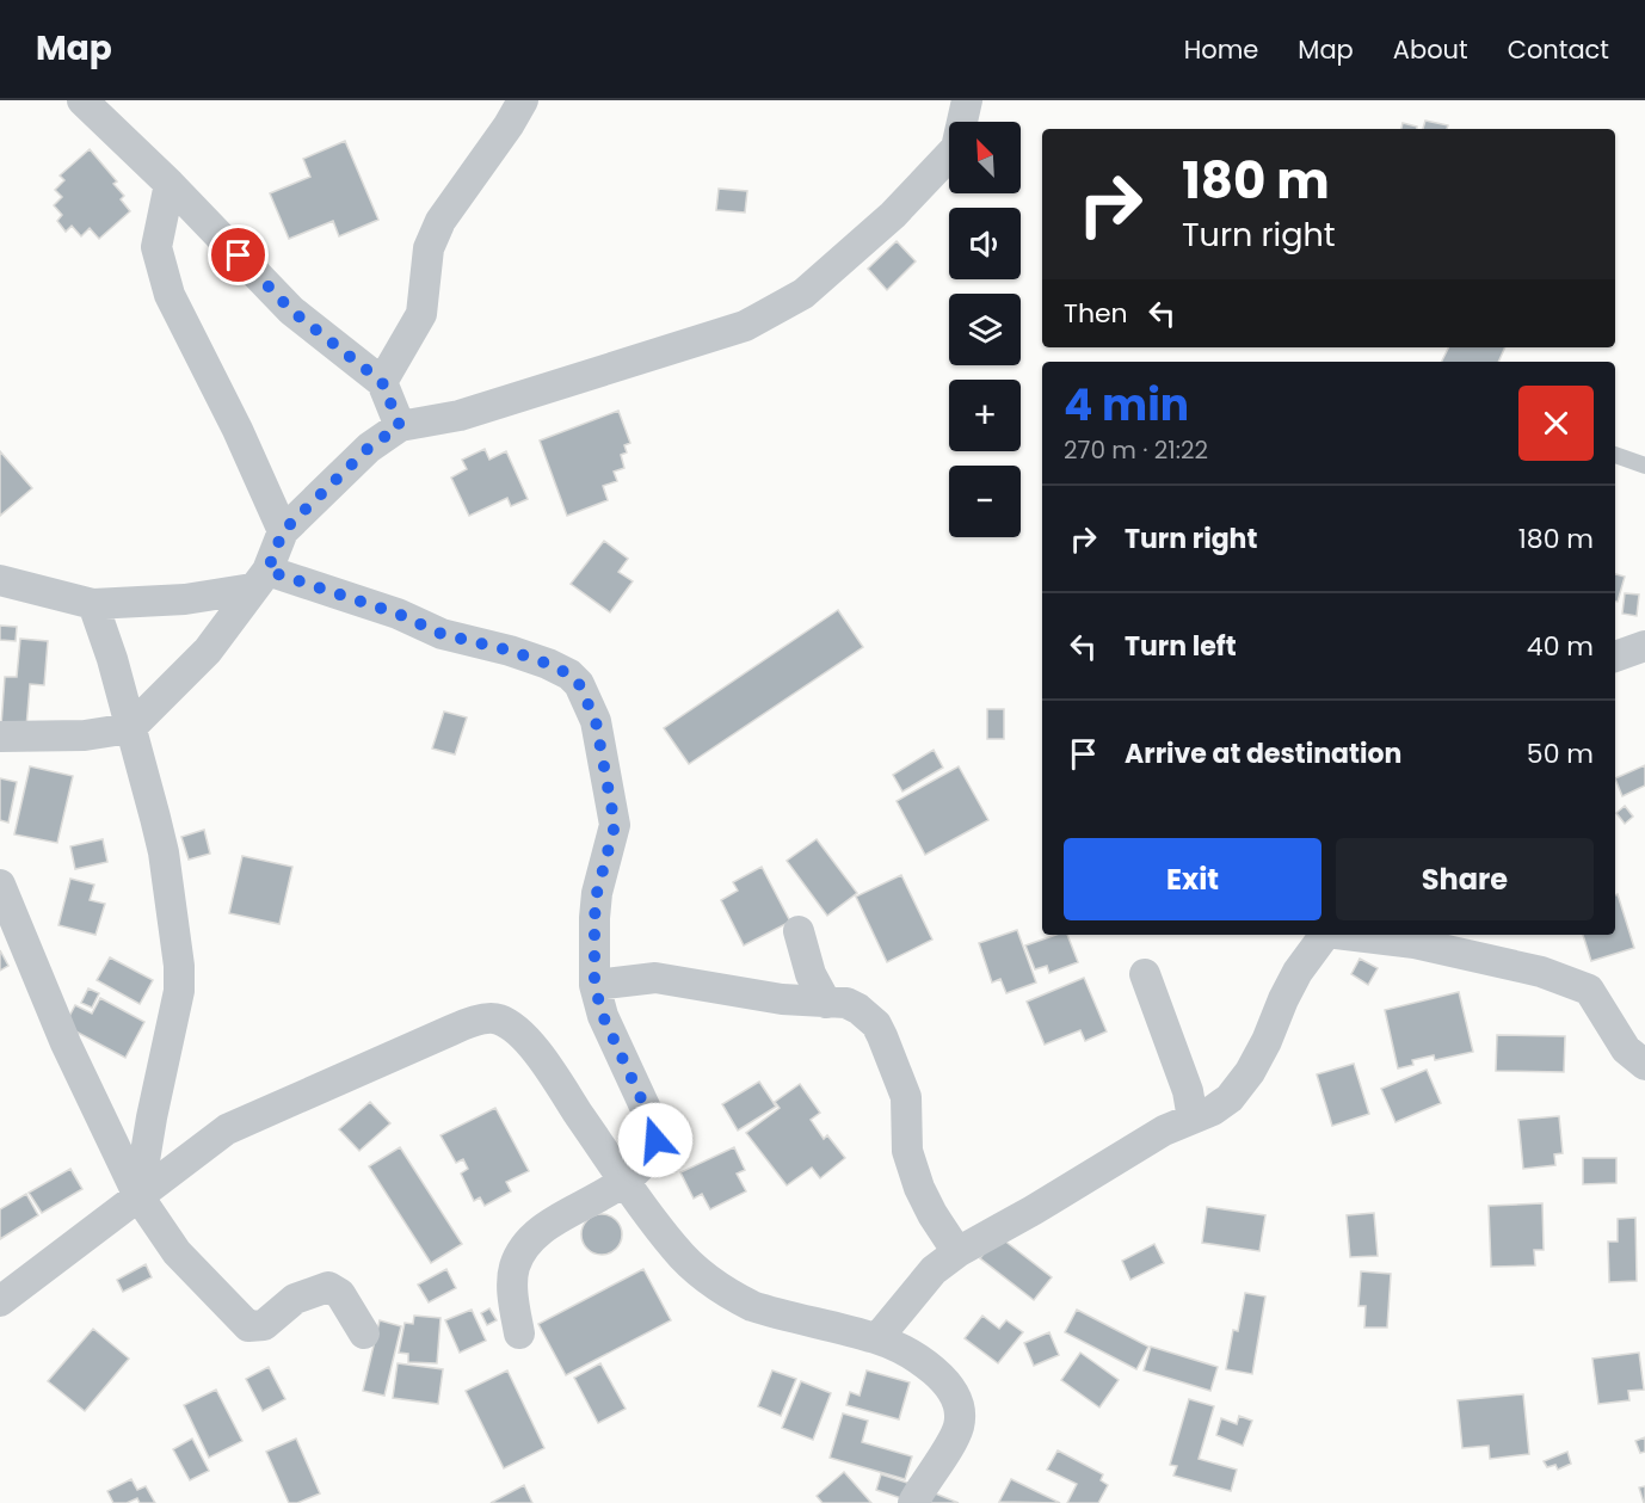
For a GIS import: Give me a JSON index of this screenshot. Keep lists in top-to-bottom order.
{
  "north": "top left",
  "page": {
    "header": "Map",
    "nav": [
      "Home",
      "Map",
      "About",
      "Contact"
    ],
    "map_buttons": ["+", "−"],
    "turn": ["180 m", "Turn right"],
    "then": "Then",
    "heading": ["4 min", "270 m · 21:22"],
    "list": [
      {
        "name": "Turn right",
        "value": "180 m"
      },
      {
        "name": "Turn left",
        "value": "40 m"
      },
      {
        "name": "Arrive at destination",
        "value": "50 m"
      }
    ],
    "buttons": ["Exit", "Share"]
  }
}
